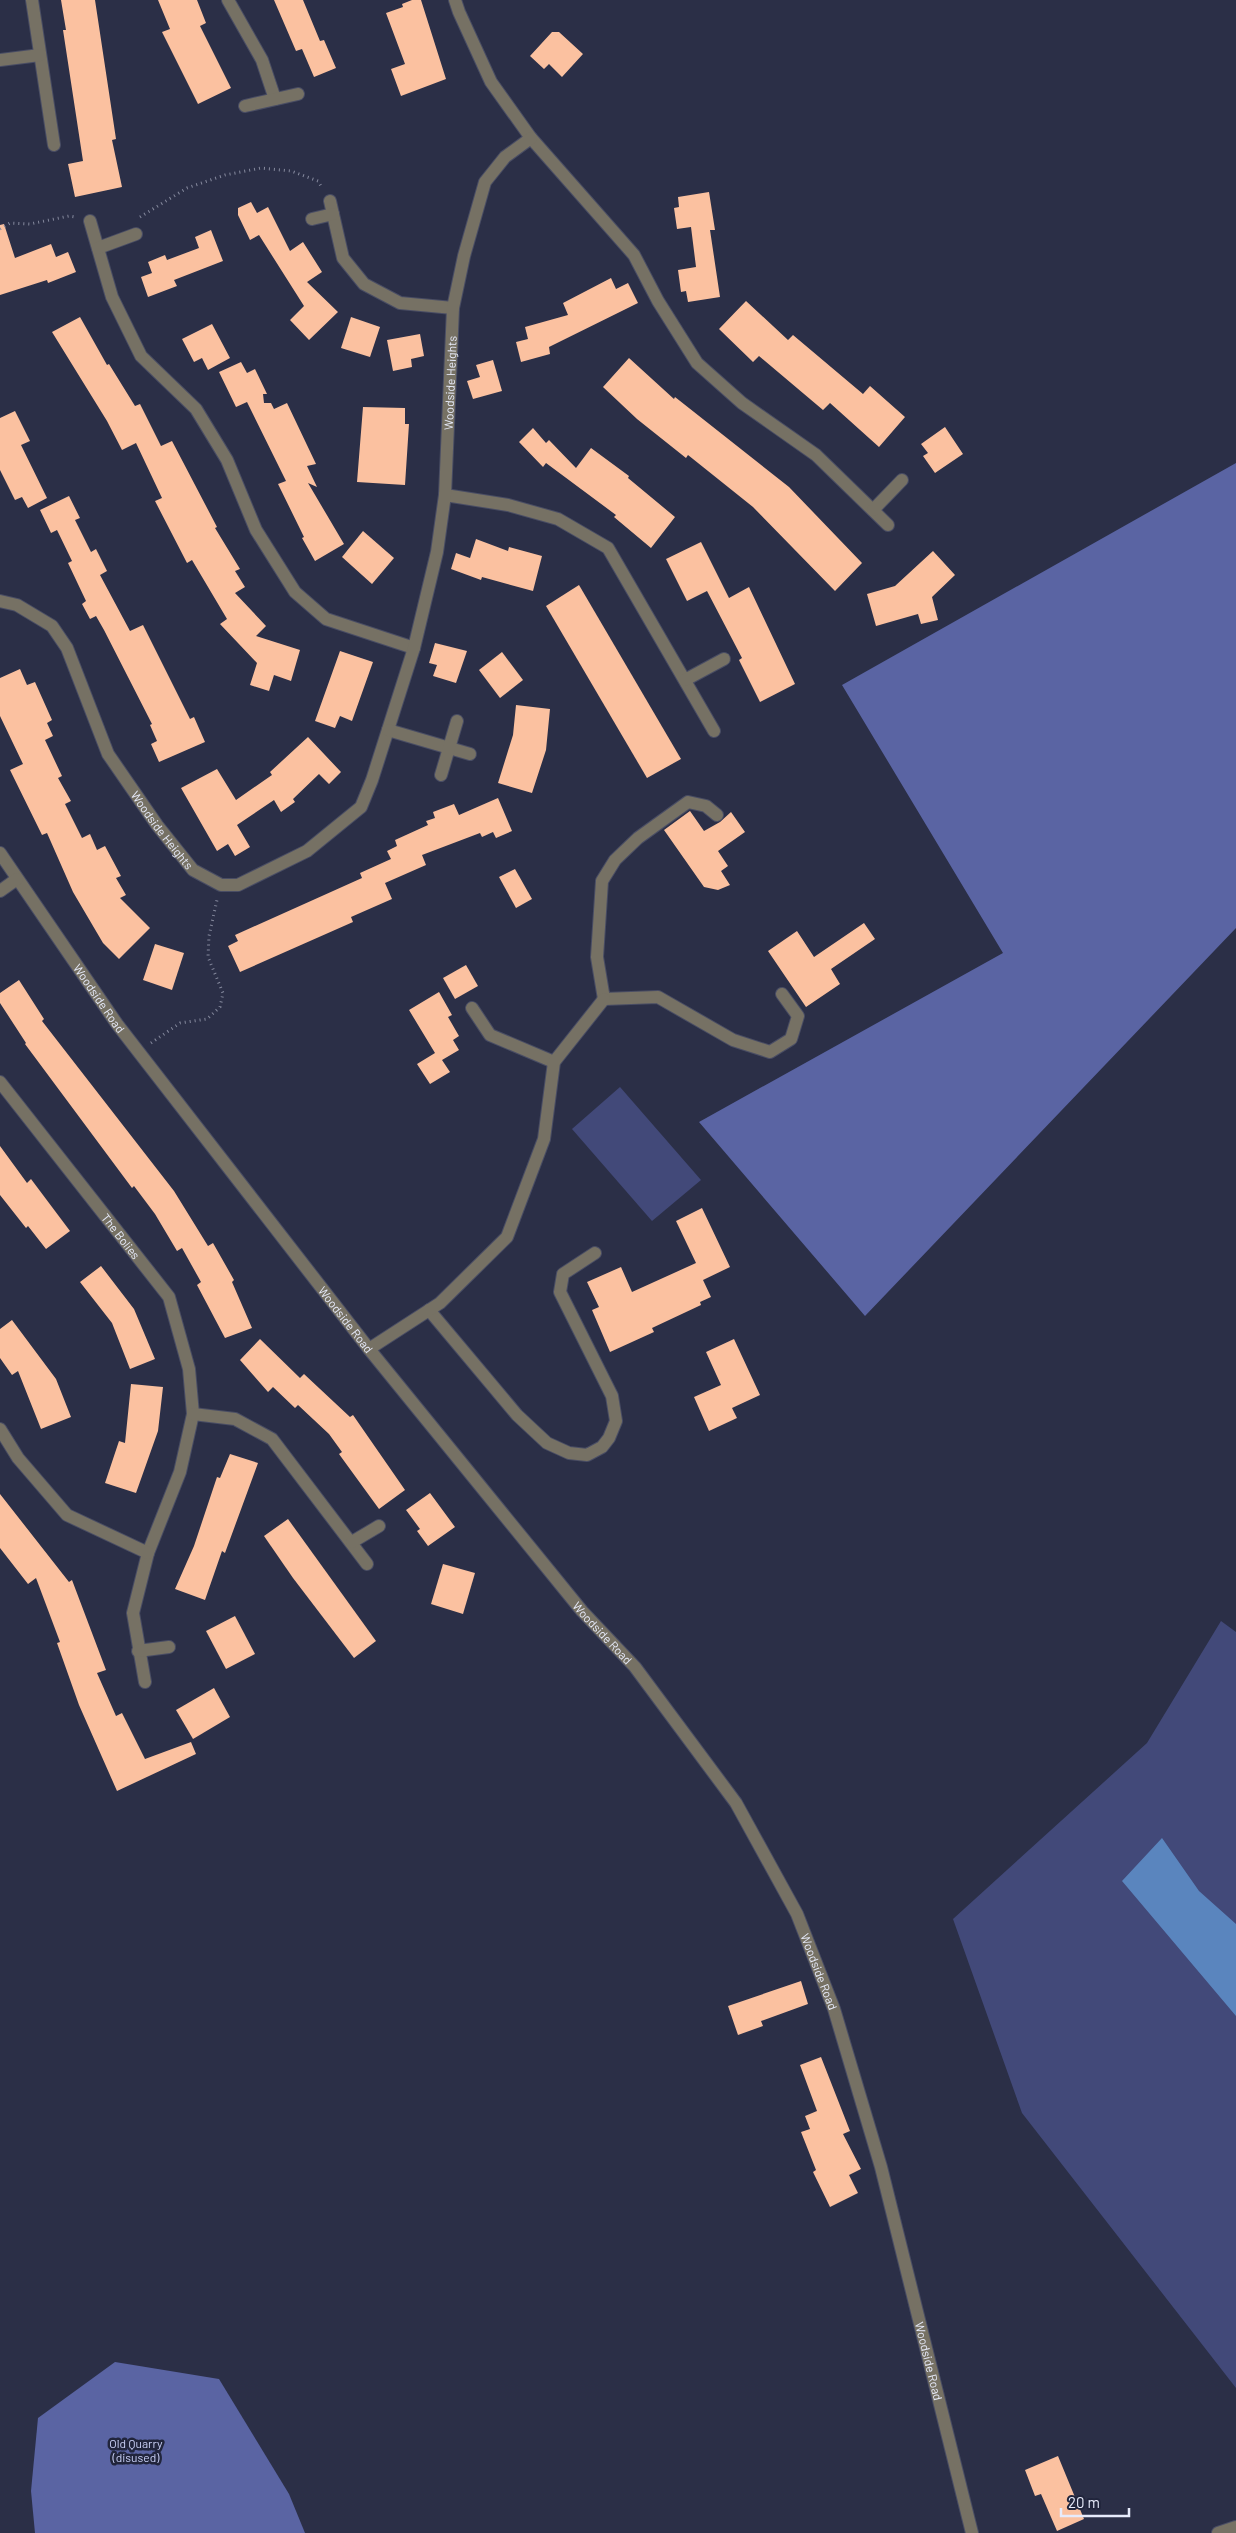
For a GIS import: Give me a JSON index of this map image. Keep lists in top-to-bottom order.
{
  "streets": {
    "street": ["Woodside Heights", "Woodside Road", "The Bolies"]
  },
  "parks": ["Old Quarry (disused)"],
  "scale_bar": "20 m"
}
